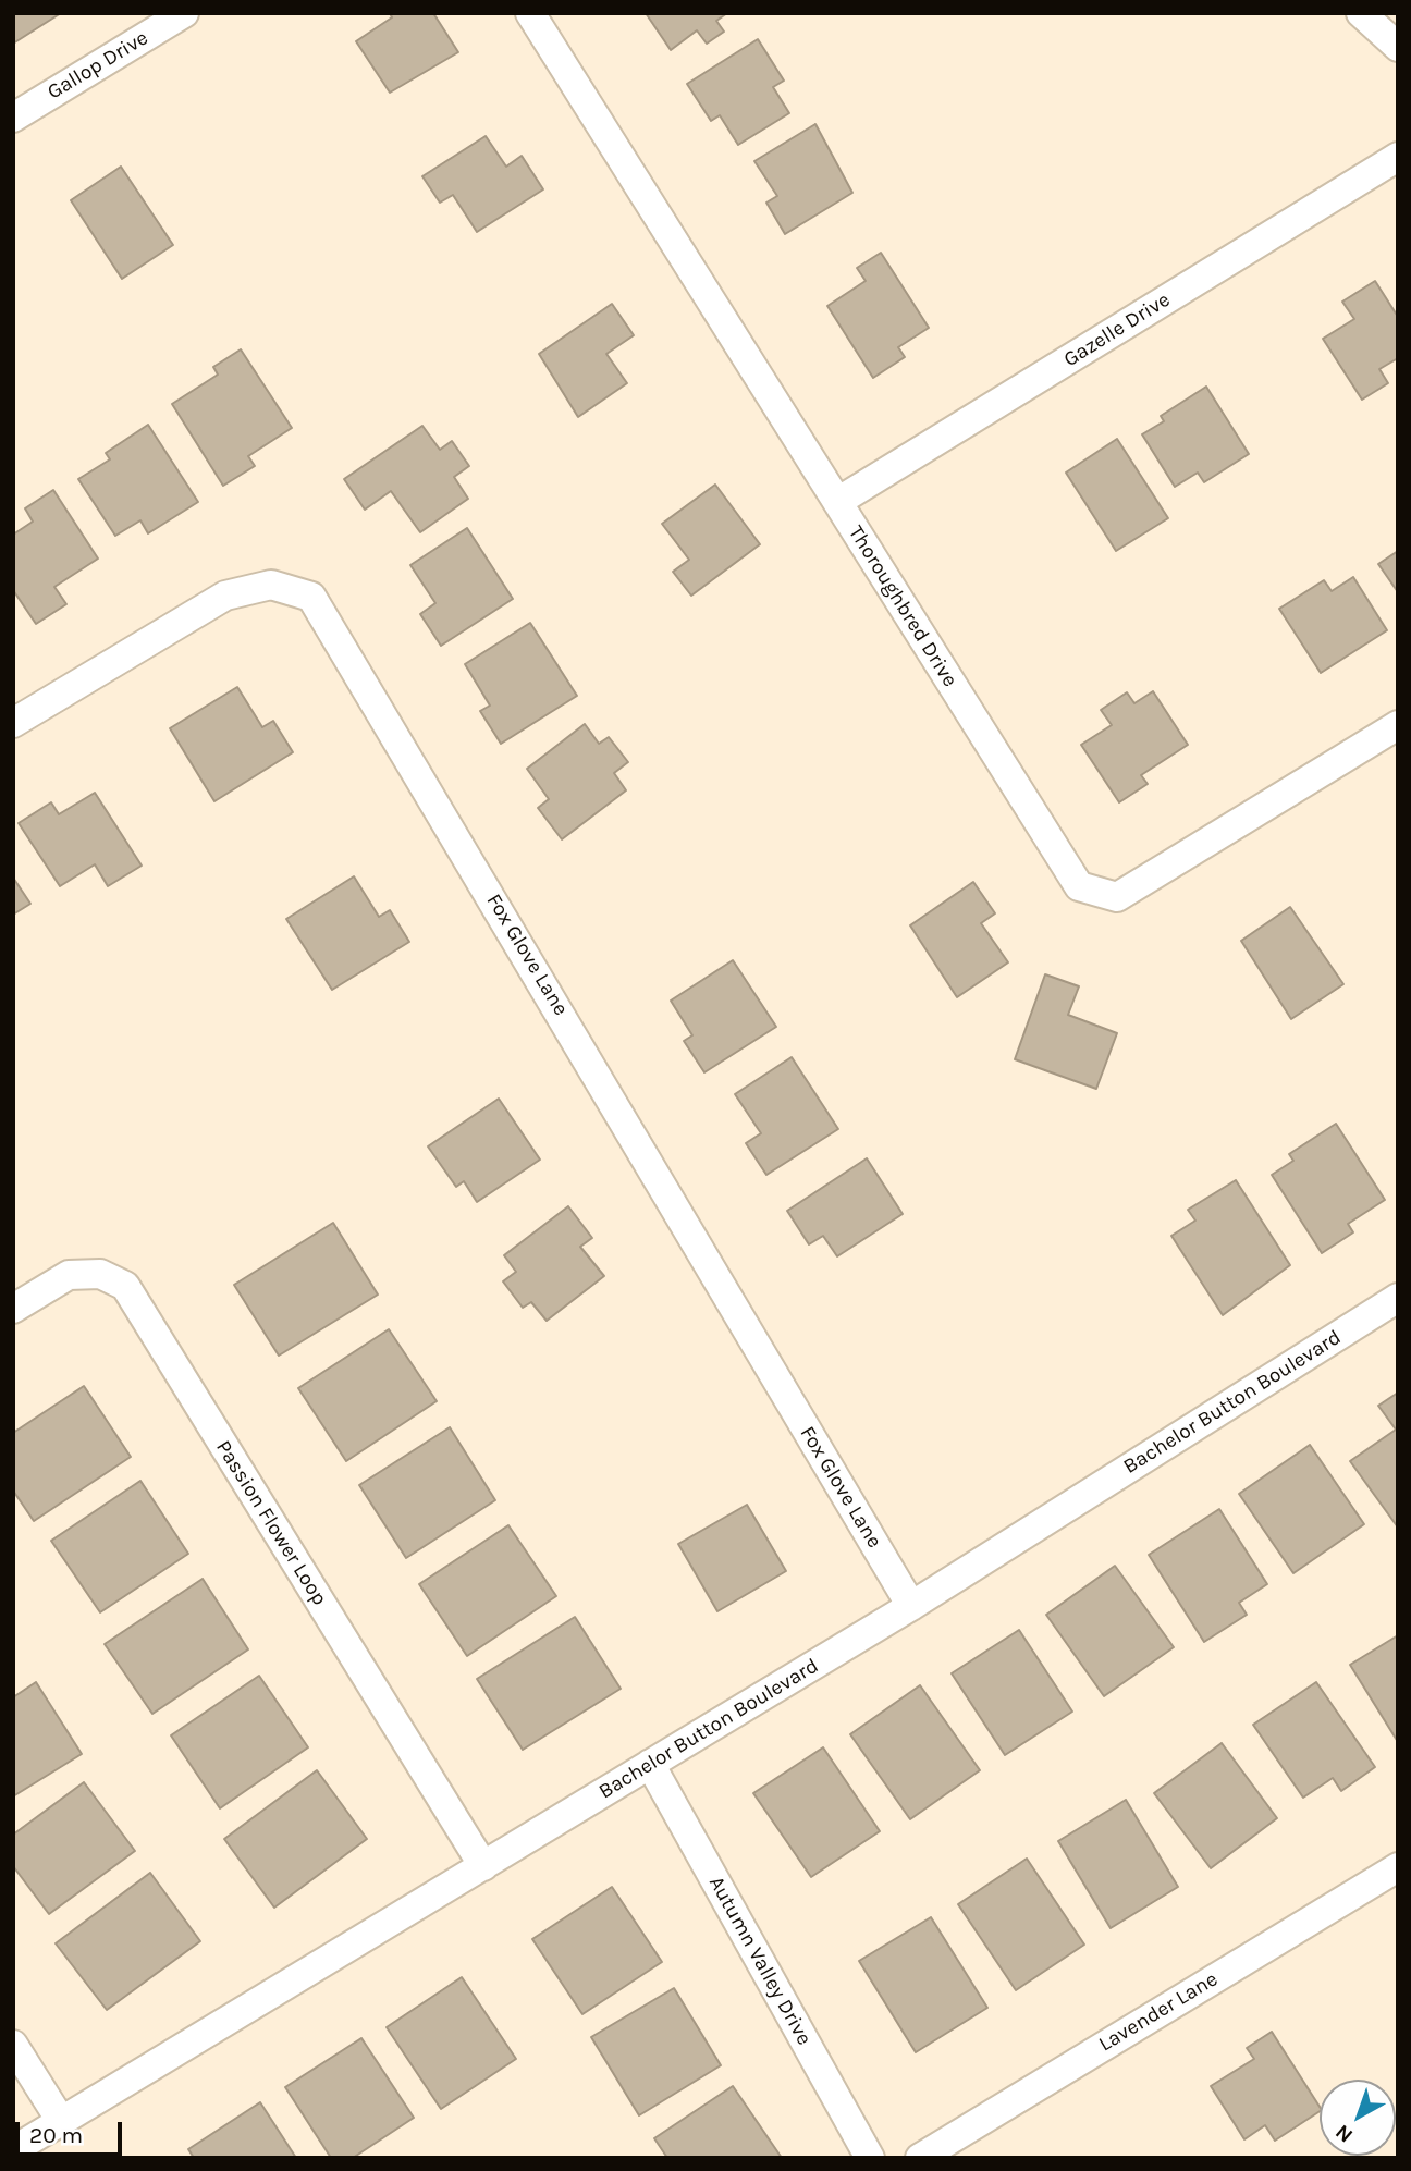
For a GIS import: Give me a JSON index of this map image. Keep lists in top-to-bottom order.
{
  "streets": {
    "street": [
      "Gallop Drive",
      "Gazelle Drive",
      "Thoroughbred Drive",
      "Fox Glove Lane",
      "Bachelor Button Boulevard",
      "Passion Flower Loop",
      "Autumn Valley Drive",
      "Lavender Lane"
    ]
  },
  "crossings": [
    ["Gazelle Drive", "Thoroughbred Drive"],
    ["Fox Glove Lane", "Bachelor Button Boulevard"],
    ["Bachelor Button Boulevard", "Passion Flower Loop"],
    ["Bachelor Button Boulevard", "Autumn Valley Drive"]
  ],
  "scale_bar": "20 m",
  "north": "bottom left"
}
